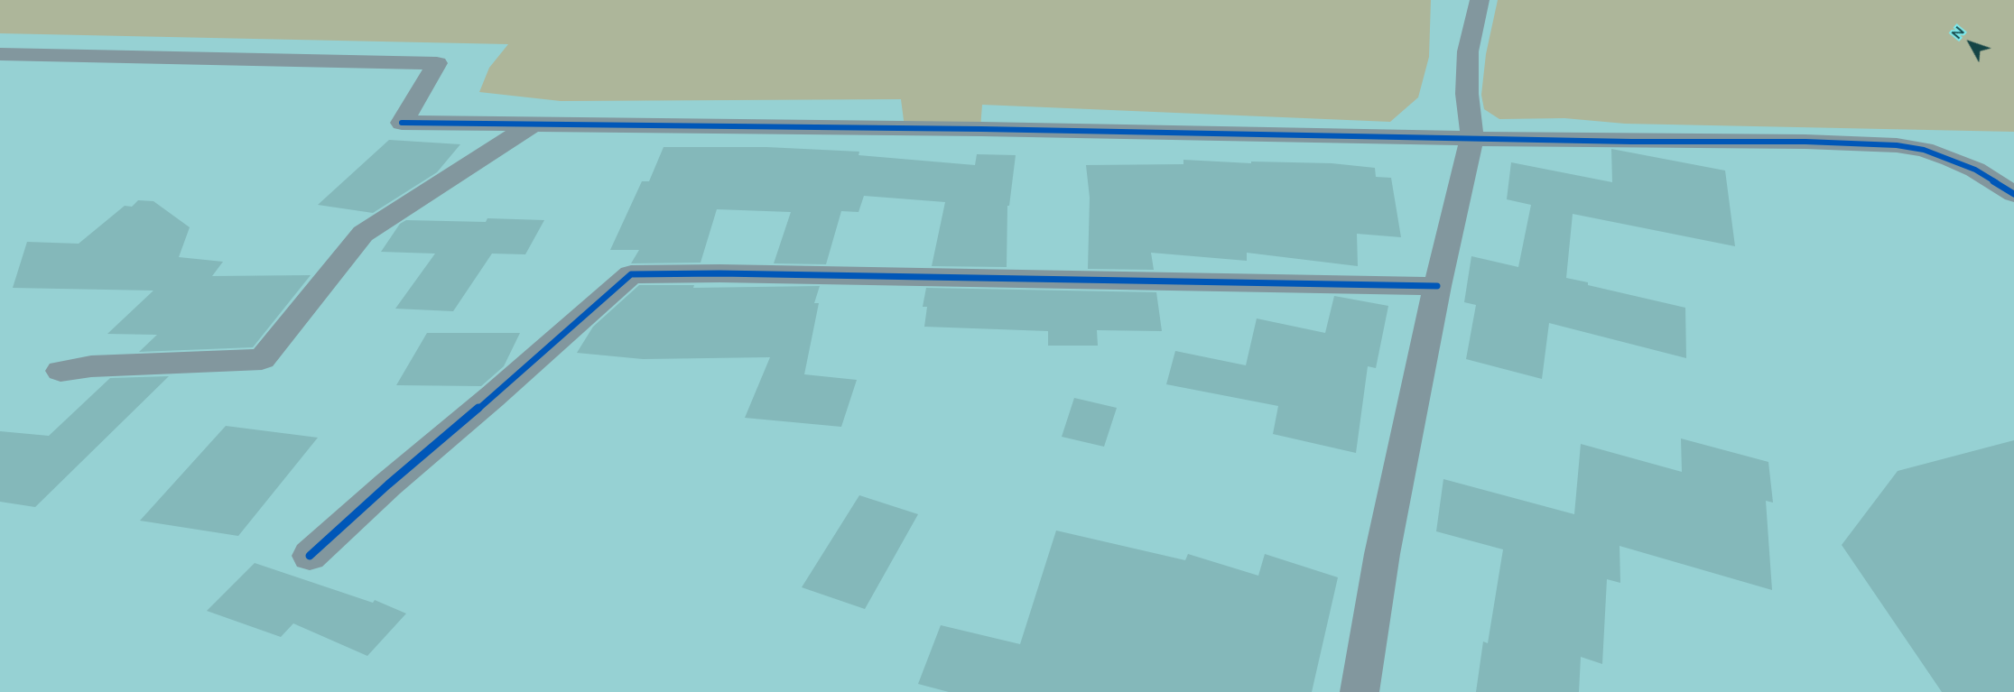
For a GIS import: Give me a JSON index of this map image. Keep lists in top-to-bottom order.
{
  "north": "top left"
}
